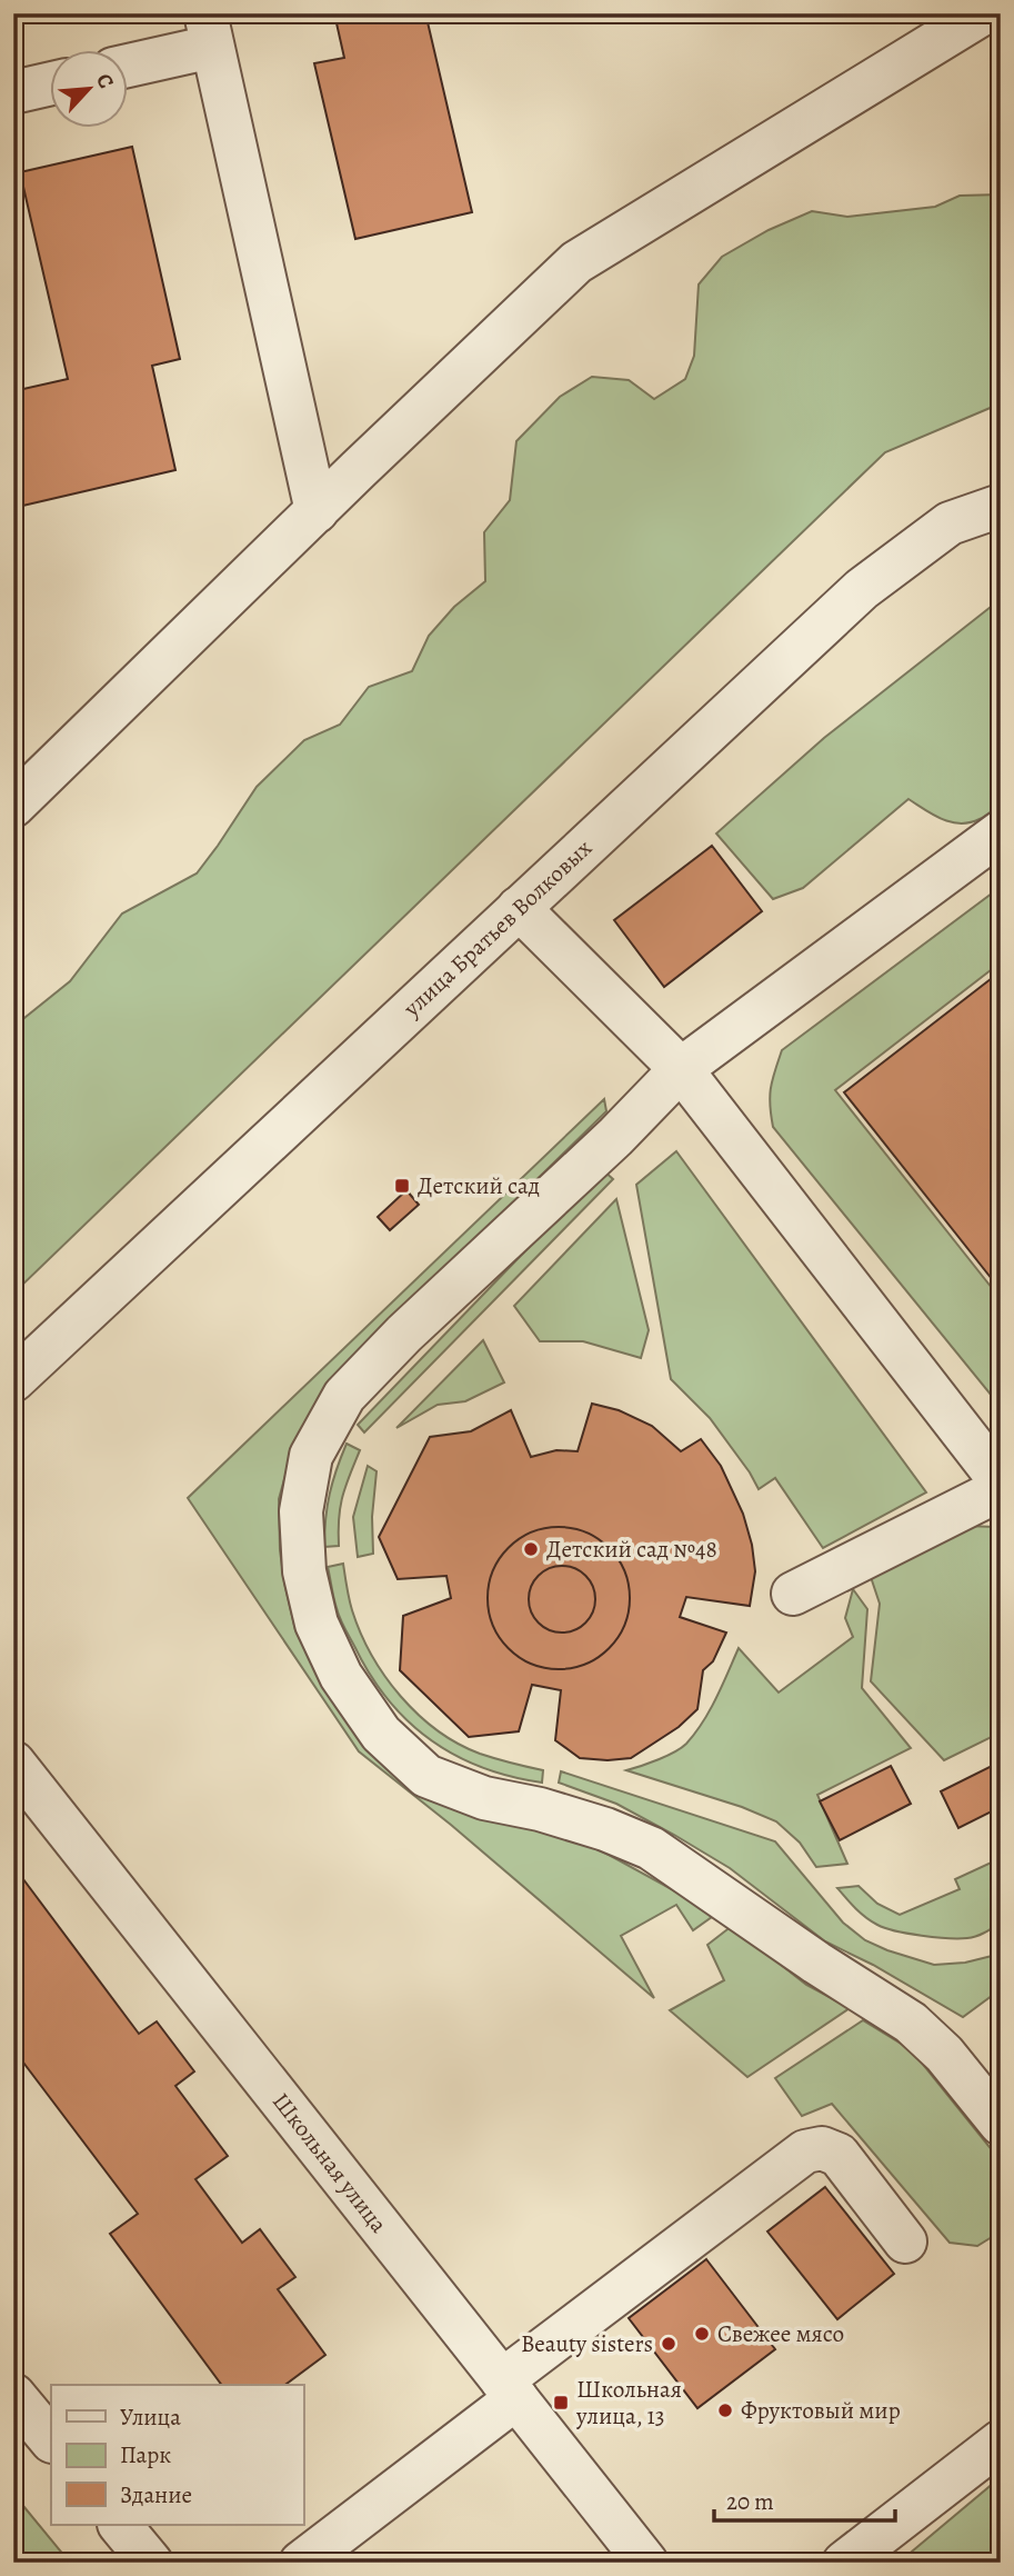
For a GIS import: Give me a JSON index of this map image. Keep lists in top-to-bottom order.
{
  "streets": {
    "street": ["улица Братьев Волковых", "Школьная улица"]
  },
  "places": {
    "transit": ["Детский сад", "Школьная улица, 13"],
    "other": [
      "Детский сад №48",
      "Свежее мясо",
      "Beauty sisters",
      "Фруктовый мир"
    ]
  },
  "legend": ["Улица", "Парк", "Здание"],
  "scale_bar": "20 m",
  "north": "top right"
}
